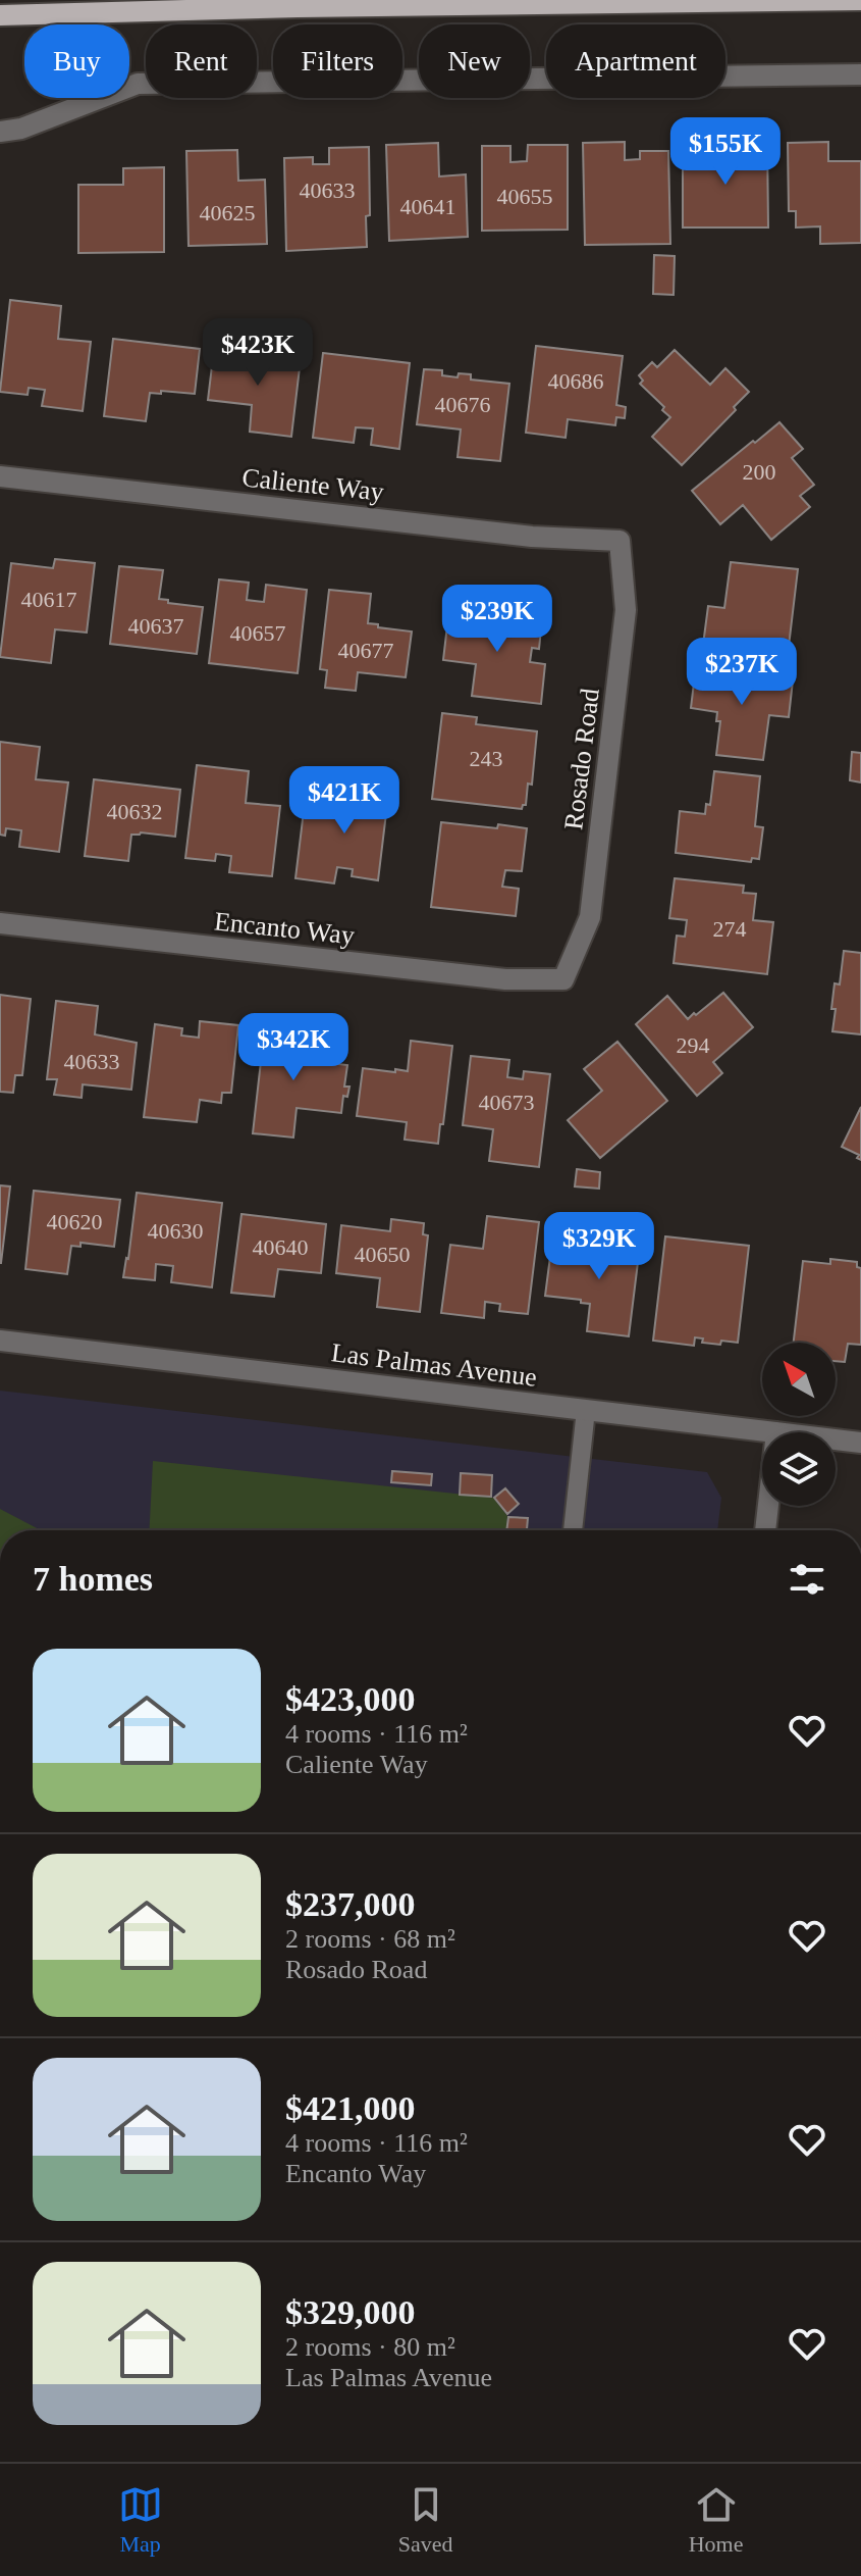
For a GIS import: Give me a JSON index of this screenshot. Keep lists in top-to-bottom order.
{
  "streets": {
    "street": [
      "Caliente Way",
      "Rosado Road",
      "Encanto Way",
      "Las Palmas Avenue"
    ]
  },
  "crossings": [
    ["Caliente Way", "Rosado Road"],
    ["Rosado Road", "Encanto Way"]
  ],
  "house_numbers": [
    "40633",
    "40655",
    "40641",
    "40625",
    "40686",
    "40676",
    "200",
    "40617",
    "40637",
    "40657",
    "40677",
    "243",
    "40632",
    "274",
    "294",
    "40633",
    "40673",
    "40620",
    "40630",
    "40640",
    "40650"
  ],
  "north": "top left",
  "page": {
    "chip": [
      "Buy",
      "Rent",
      "Filters",
      "New",
      "Apartment"
    ],
    "price": [
      "$155K",
      "$423K",
      "$239K",
      "$237K",
      "$421K",
      "$342K",
      "$329K"
    ],
    "heading": "7 homes",
    "list": [
      {
        "name": "$423,000",
        "note": "4 rooms · 116 m² · Caliente Way"
      },
      {
        "name": "$237,000",
        "note": "2 rooms · 68 m² · Rosado Road"
      },
      {
        "name": "$421,000",
        "note": "4 rooms · 116 m² · Encanto Way"
      },
      {
        "name": "$329,000",
        "note": "2 rooms · 80 m² · Las Palmas Avenue"
      }
    ],
    "tabs": ["Map", "Saved", "Home"]
  }
}
